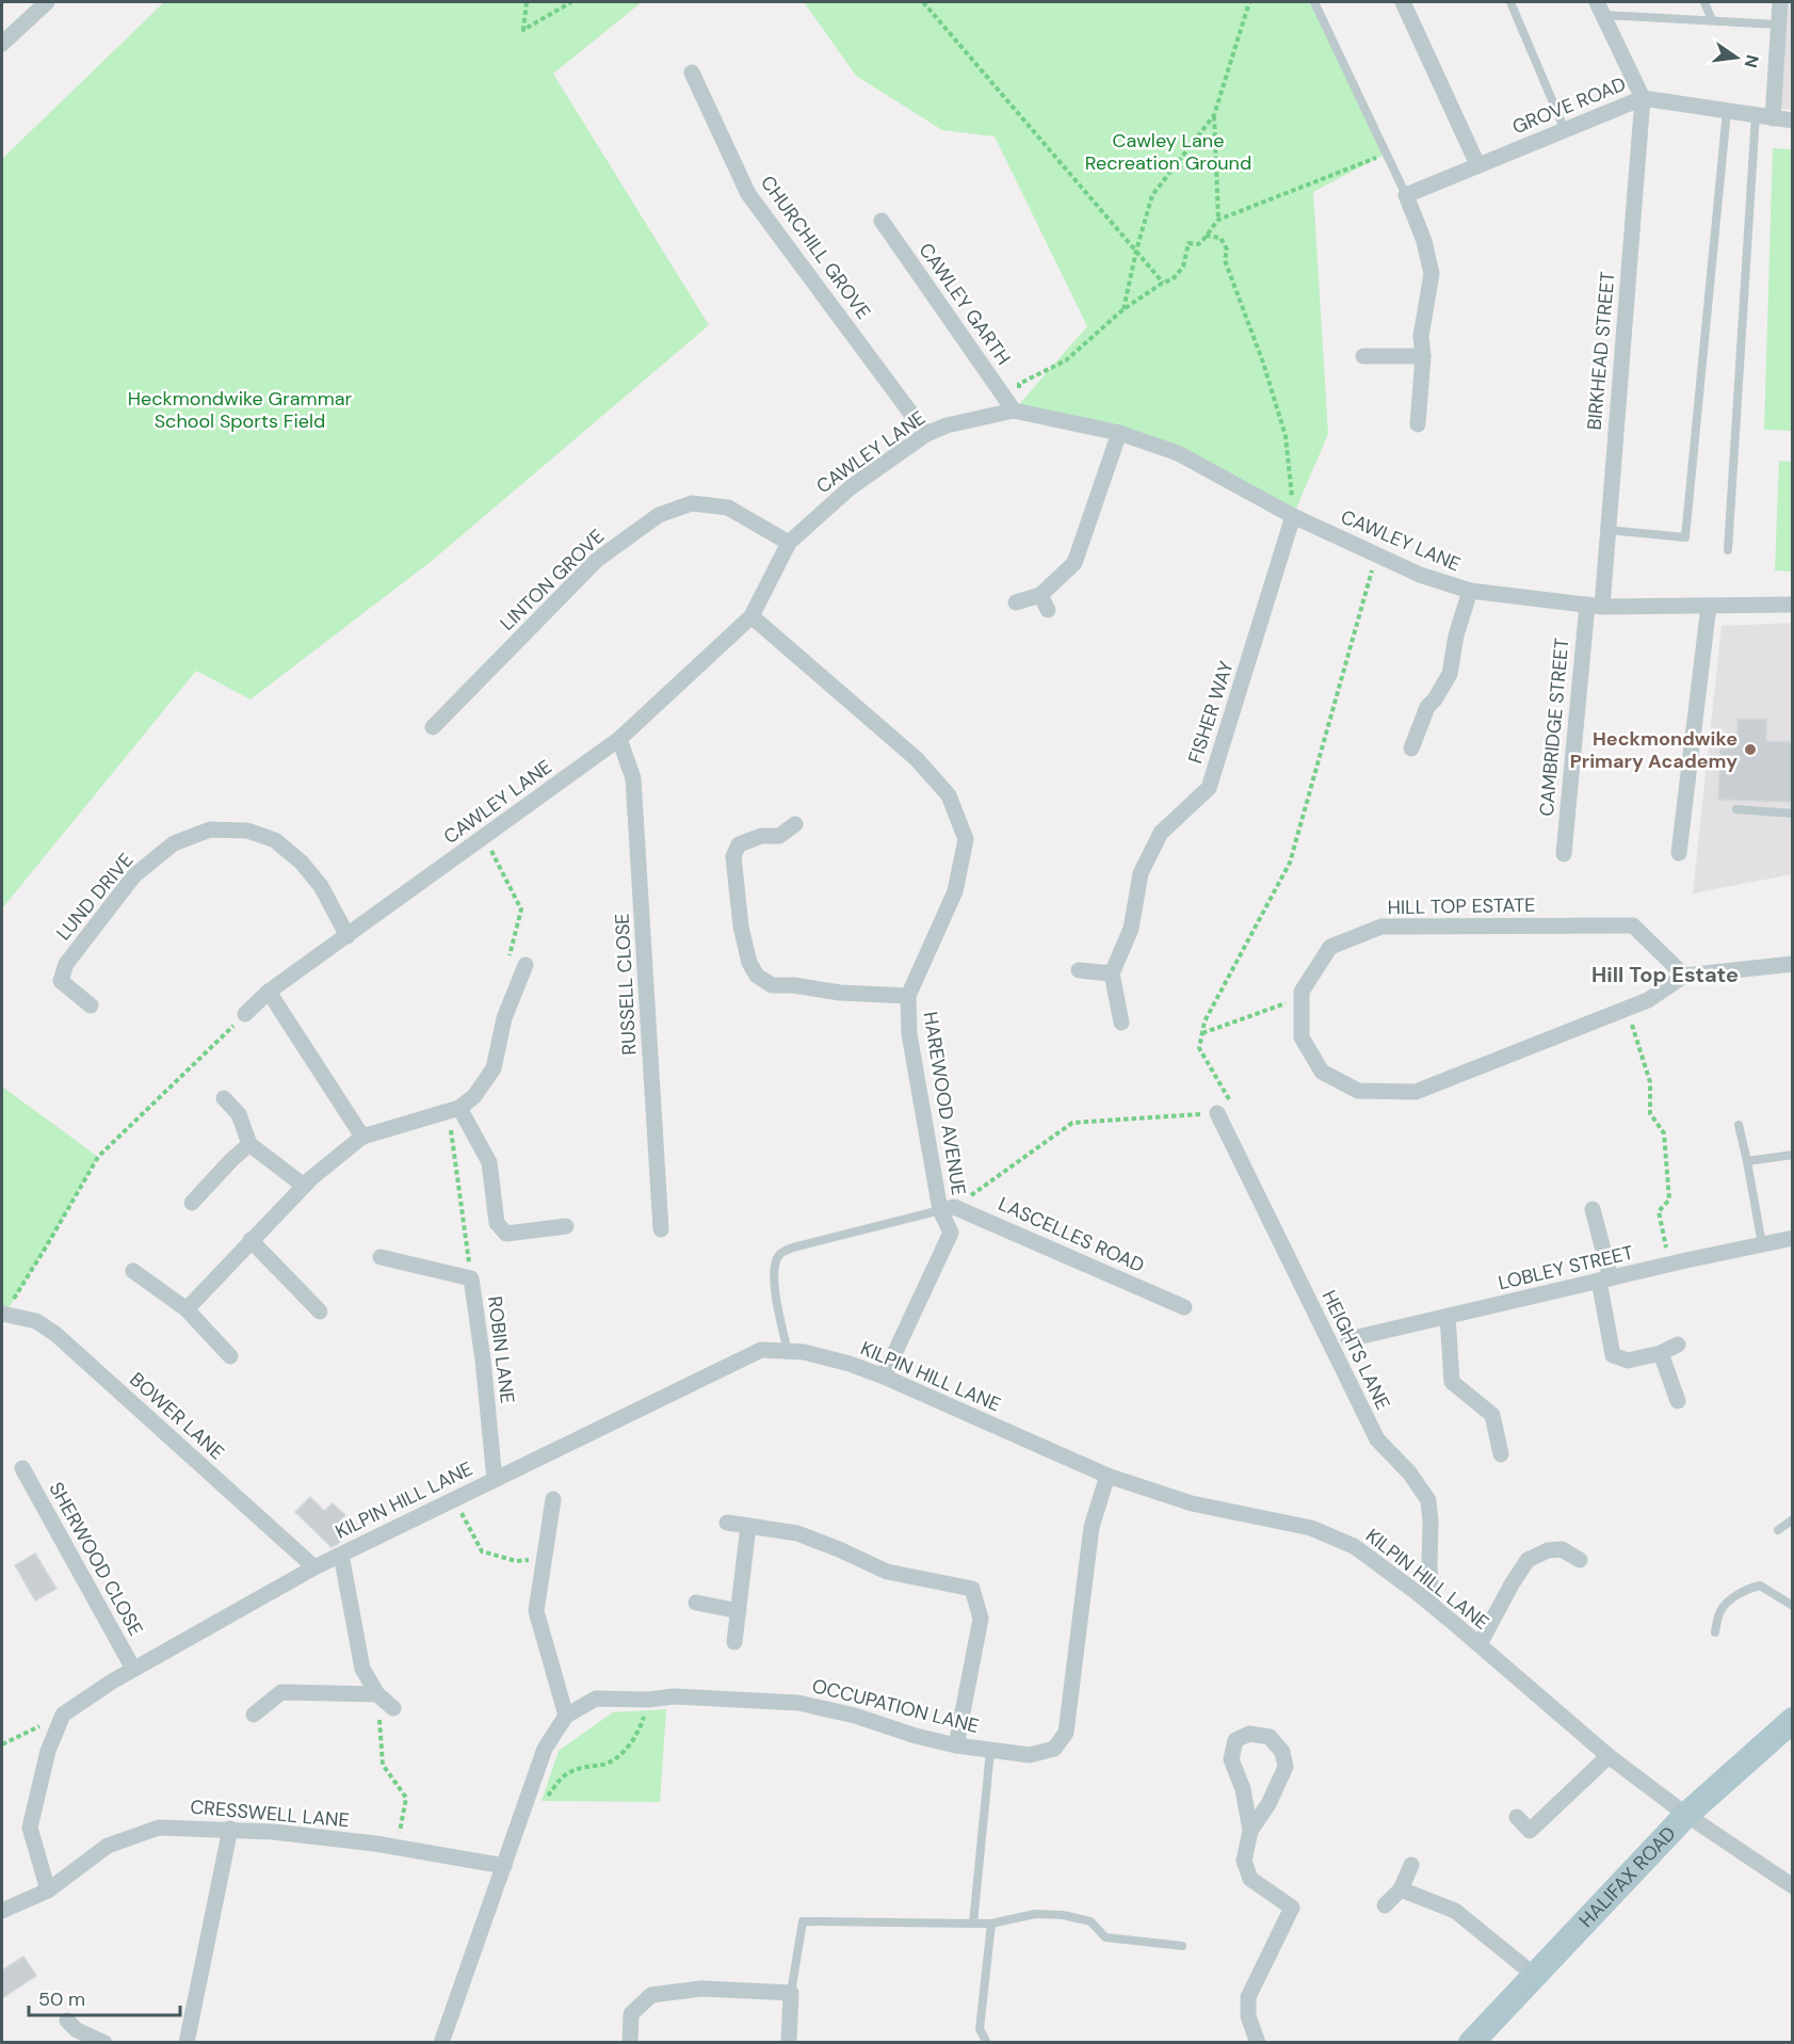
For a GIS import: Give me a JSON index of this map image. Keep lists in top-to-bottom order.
{
  "streets": {
    "main road": ["HALIFAX ROAD"],
    "street": [
      "GROVE ROAD",
      "CHURCHILL GROVE",
      "CAWLEY GARTH",
      "BIRKHEAD STREET",
      "CAWLEY LANE",
      "LINTON GROVE",
      "FISHER WAY",
      "CAMBRIDGE STREET",
      "LUND DRIVE",
      "HILL TOP ESTATE",
      "RUSSELL CLOSE",
      "HAREWOOD AVENUE",
      "LASCELLES ROAD",
      "LOBLEY STREET",
      "ROBIN LANE",
      "HEIGHTS LANE",
      "KILPIN HILL LANE",
      "BOWER LANE",
      "SHERWOOD CLOSE",
      "OCCUPATION LANE",
      "CRESSWELL LANE"
    ]
  },
  "crossings": [
    ["GROVE ROAD", "BIRKHEAD STREET"],
    ["CHURCHILL GROVE", "CAWLEY LANE"],
    ["CAWLEY GARTH", "CAWLEY LANE"],
    ["BIRKHEAD STREET", "CAWLEY LANE"],
    ["BIRKHEAD STREET", "CAMBRIDGE STREET"],
    ["CAWLEY LANE", "LINTON GROVE"],
    ["CAWLEY LANE", "FISHER WAY"],
    ["CAWLEY LANE", "CAMBRIDGE STREET"],
    ["CAWLEY LANE", "LUND DRIVE"],
    ["CAWLEY LANE", "RUSSELL CLOSE"],
    ["CAWLEY LANE", "HAREWOOD AVENUE"],
    ["HAREWOOD AVENUE", "LASCELLES ROAD"],
    ["HAREWOOD AVENUE", "KILPIN HILL LANE"],
    ["ROBIN LANE", "KILPIN HILL LANE"],
    ["HEIGHTS LANE", "KILPIN HILL LANE"],
    ["KILPIN HILL LANE", "BOWER LANE"],
    ["KILPIN HILL LANE", "SHERWOOD CLOSE"],
    ["KILPIN HILL LANE", "OCCUPATION LANE"],
    ["KILPIN HILL LANE", "HALIFAX ROAD"],
    ["OCCUPATION LANE", "CRESSWELL LANE"]
  ],
  "districts": ["Hill Top Estate"],
  "parks": ["Cawley Lane Recreation Ground", "Heckmondwike Grammar School Sports Field"],
  "places": ["Heckmondwike Primary Academy"],
  "scale_bar": "50 m",
  "north": "right"
}
